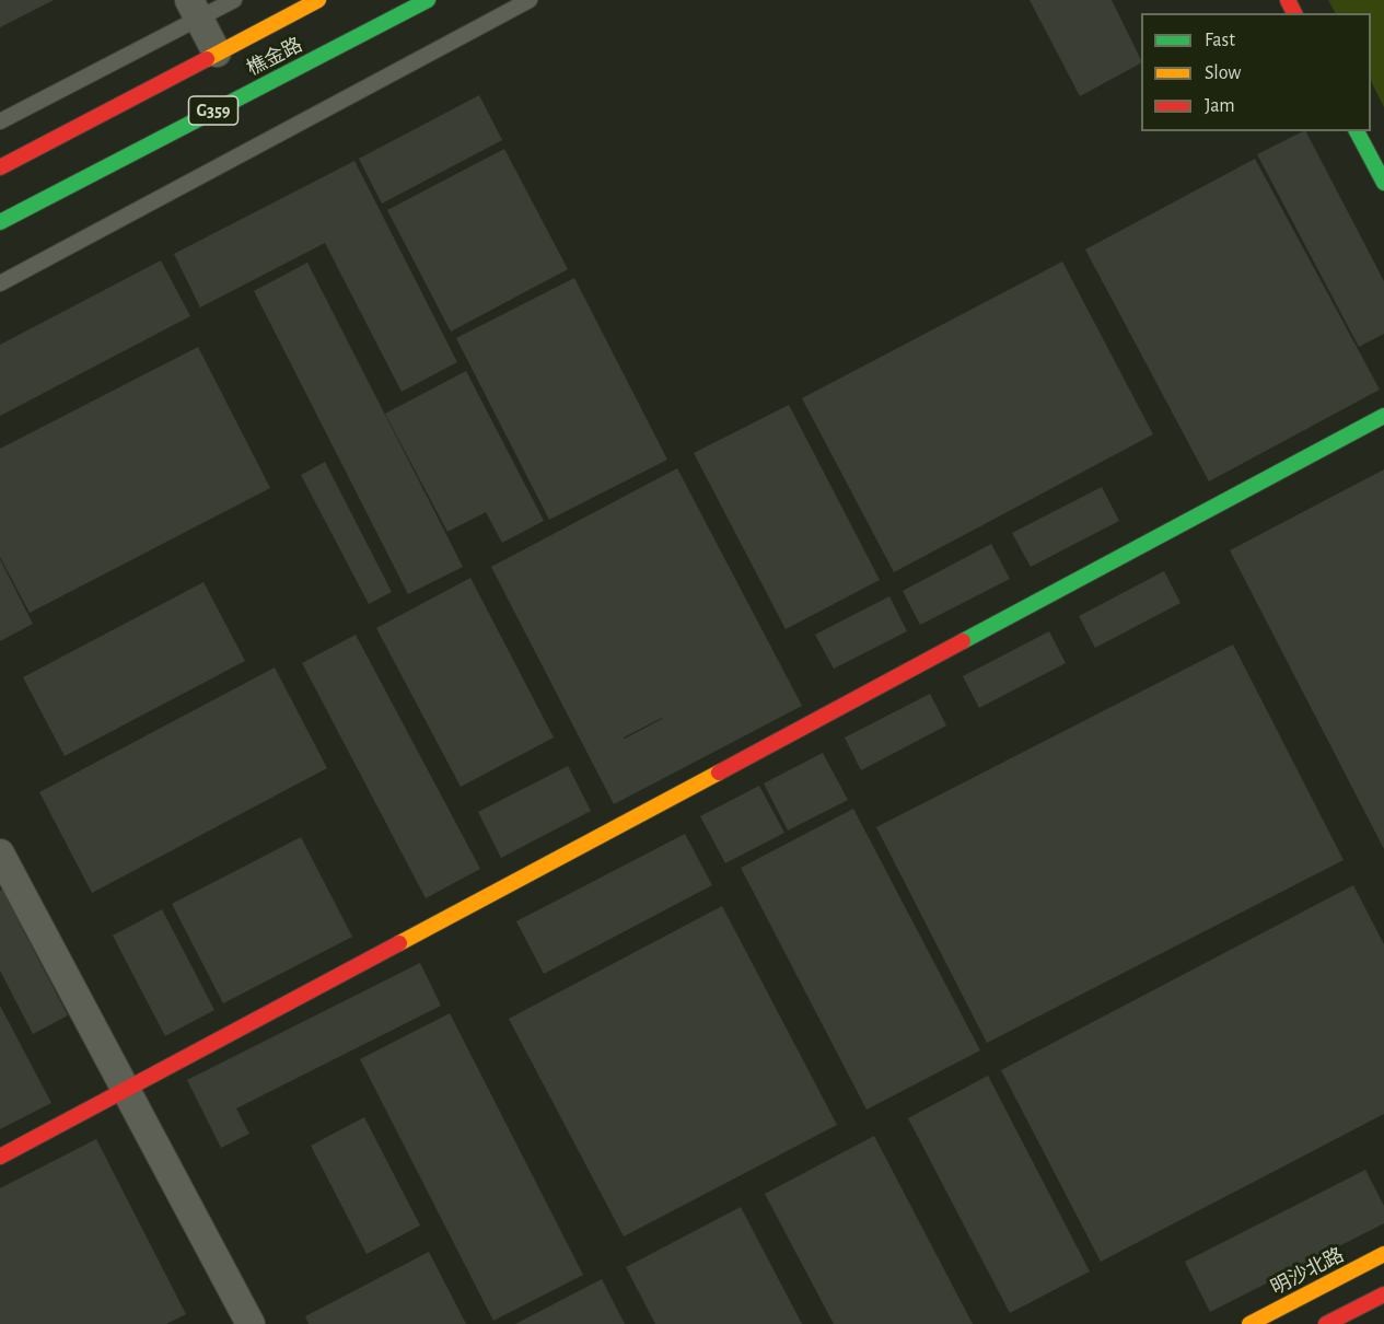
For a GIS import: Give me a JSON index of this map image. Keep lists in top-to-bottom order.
{
  "streets": {
    "main road": ["樵金路", "G359", "明沙北路"]
  },
  "legend": ["Fast", "Slow", "Jam"]
}
